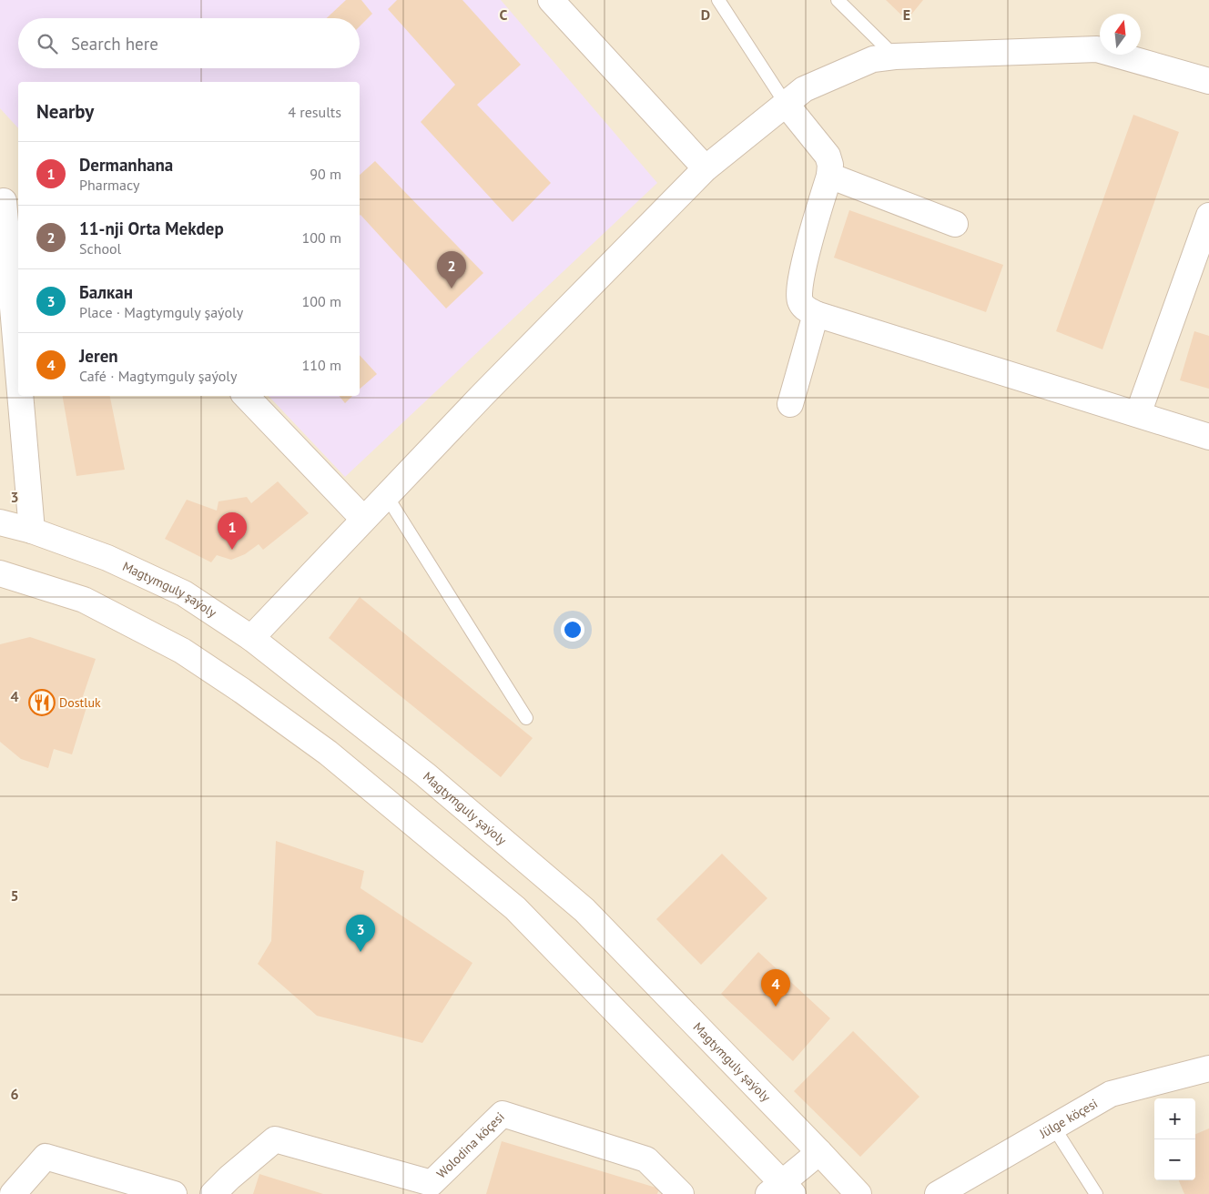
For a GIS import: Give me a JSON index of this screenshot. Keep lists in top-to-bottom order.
{
  "streets": {
    "street": ["Magtymguly şaýoly", "Jülge köçesi", "Wolodina köçesi"]
  },
  "places": {
    "restaurant": ["Dostluk"]
  },
  "north": "top",
  "page": {
    "search": "Search here",
    "heading": ["Nearby", "4 results"],
    "list": [
      {
        "mark": "1",
        "name": "Dermanhana",
        "note": "Pharmacy",
        "value": "90 m"
      },
      {
        "mark": "2",
        "name": "11-nji Orta Mekdep",
        "note": "School",
        "value": "100 m"
      },
      {
        "mark": "3",
        "name": "Балкан",
        "note": "Place · Magtymguly şaýoly",
        "value": "100 m"
      },
      {
        "mark": "4",
        "name": "Jeren",
        "note": "Café · Magtymguly şaýoly",
        "value": "110 m"
      }
    ],
    "pins": [
      "2",
      "1",
      "3",
      "4"
    ],
    "map_buttons": ["+", "−"]
  },
  "grid": {
    "columns": ["C", "D", "E"],
    "rows": [
      "3",
      "4",
      "5",
      "6"
    ]
  }
}
